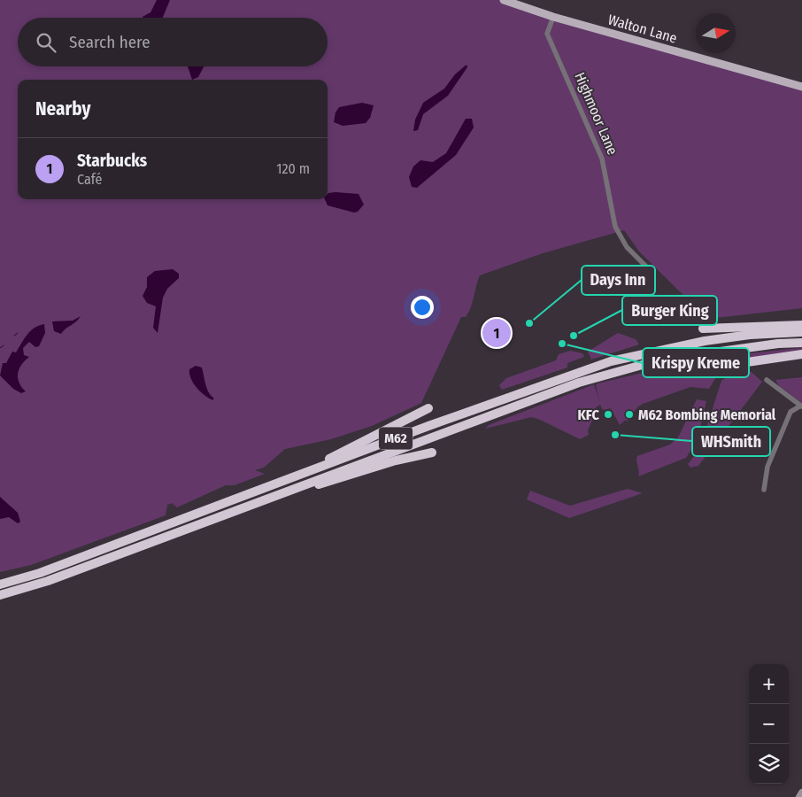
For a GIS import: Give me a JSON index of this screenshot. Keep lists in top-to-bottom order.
{
  "streets": {
    "highway": ["M62"],
    "main road": ["Walton Lane"],
    "street": ["Highmoor Lane"]
  },
  "crossings": [
    ["Walton Lane", "Highmoor Lane"]
  ],
  "places": [
    "Days Inn",
    "Burger King",
    "Krispy Kreme",
    "KFC",
    "M62 Bombing Memorial",
    "WHSmith"
  ],
  "north": "right",
  "page": {
    "search": "Search here",
    "heading": "Nearby",
    "list": [
      {
        "mark": "1",
        "name": "Starbucks",
        "note": "Café",
        "value": "120 m"
      }
    ],
    "pins": "1",
    "map_buttons": ["+", "−"]
  }
}
